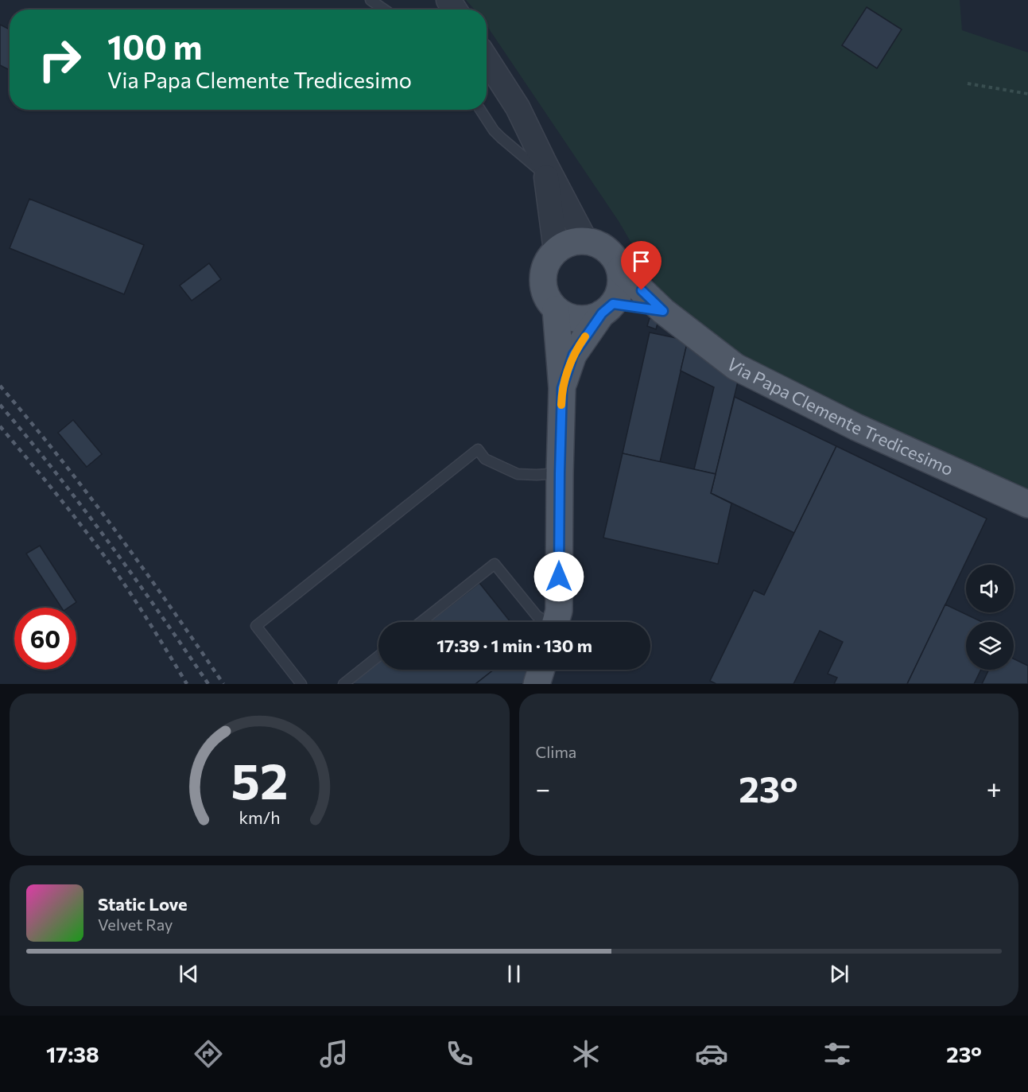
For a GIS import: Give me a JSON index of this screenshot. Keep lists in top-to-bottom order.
{
  "streets": {
    "main road": ["Via Papa Clemente Tredicesimo"]
  },
  "page": {
    "turn": ["100 m", "Via Papa Clemente Tredicesimo"],
    "limit": "60",
    "trip": "17:39 · 1 min · 130 m",
    "tile": "Clima",
    "heat": ["−", "23°", "+"],
    "song": ["Static Love", "Velvet Ray"],
    "tabs": ["17:38", "23°"],
    "gauge": ["52", "km/h"]
  }
}
